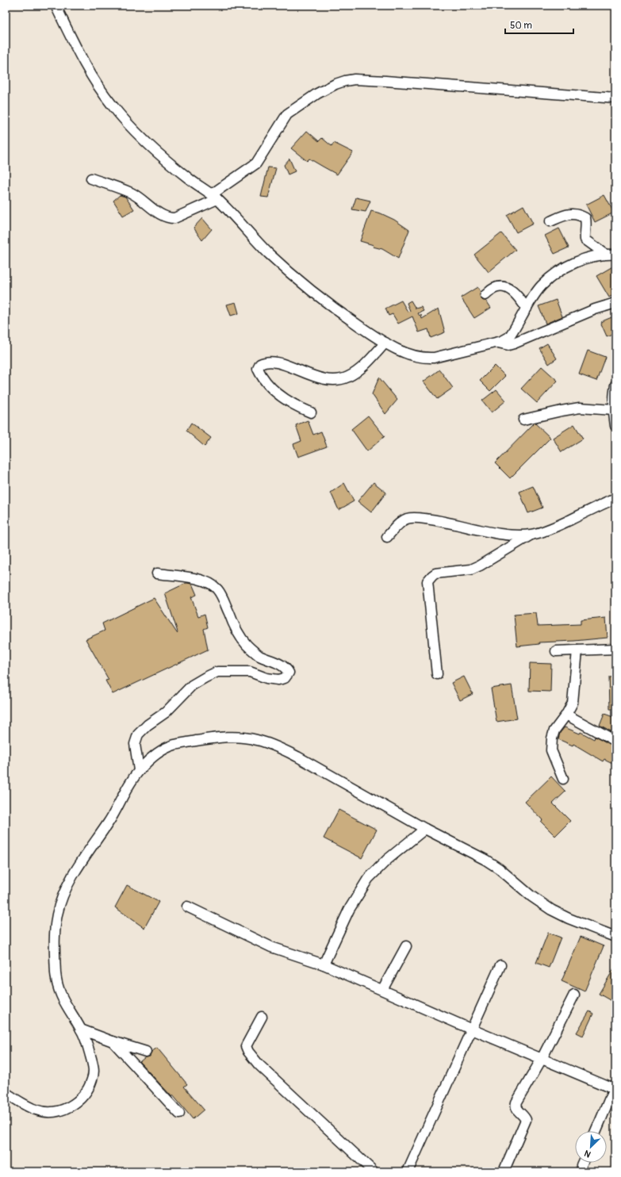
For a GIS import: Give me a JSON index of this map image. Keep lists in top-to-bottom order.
{
  "scale_bar": "50 m",
  "north": "bottom left"
}
